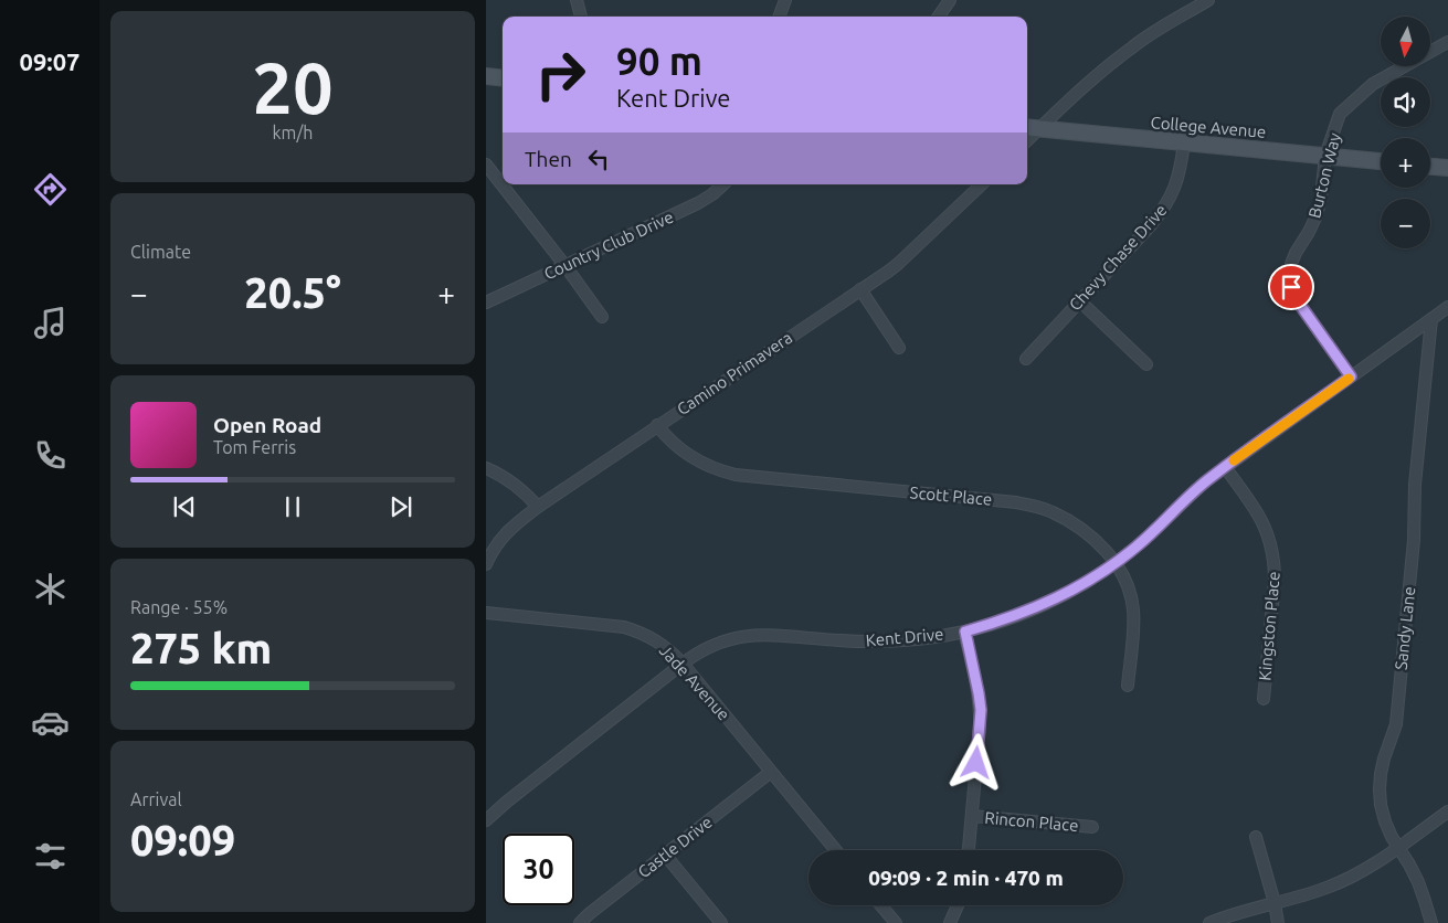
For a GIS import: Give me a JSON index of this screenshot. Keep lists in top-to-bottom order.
{
  "streets": {
    "street": [
      "College Avenue",
      "Burton Way",
      "Country Club Drive",
      "Chevy Chase Drive",
      "Camino Primavera",
      "Scott Place",
      "Kingston Place",
      "Sandy Lane",
      "Kent Drive",
      "Jade Avenue",
      "Rincon Place",
      "Castle Drive"
    ]
  },
  "crossings": [
    ["College Avenue", "Burton Way"],
    ["College Avenue", "Chevy Chase Drive"],
    ["Burton Way", "Kent Drive"],
    ["Camino Primavera", "Scott Place"],
    ["Scott Place", "Kent Drive"],
    ["Kingston Place", "Kent Drive"],
    ["Sandy Lane", "Kent Drive"],
    ["Kent Drive", "Jade Avenue"],
    ["Jade Avenue", "Castle Drive"]
  ],
  "north": "bottom",
  "page": {
    "tabs": "09:07",
    "tile": [
      ["20", "km/h"],
      "Climate",
      ["Range · 55%", "275 km"],
      ["Arrival", "09:09"]
    ],
    "map_buttons": ["+", "−"],
    "turn": ["90 m", "Kent Drive"],
    "then": "Then",
    "heat": ["−", "20.5°", "+"],
    "song": ["Open Road", "Tom Ferris"],
    "limit": "30",
    "trip": "09:09 · 2 min · 470 m"
  }
}
